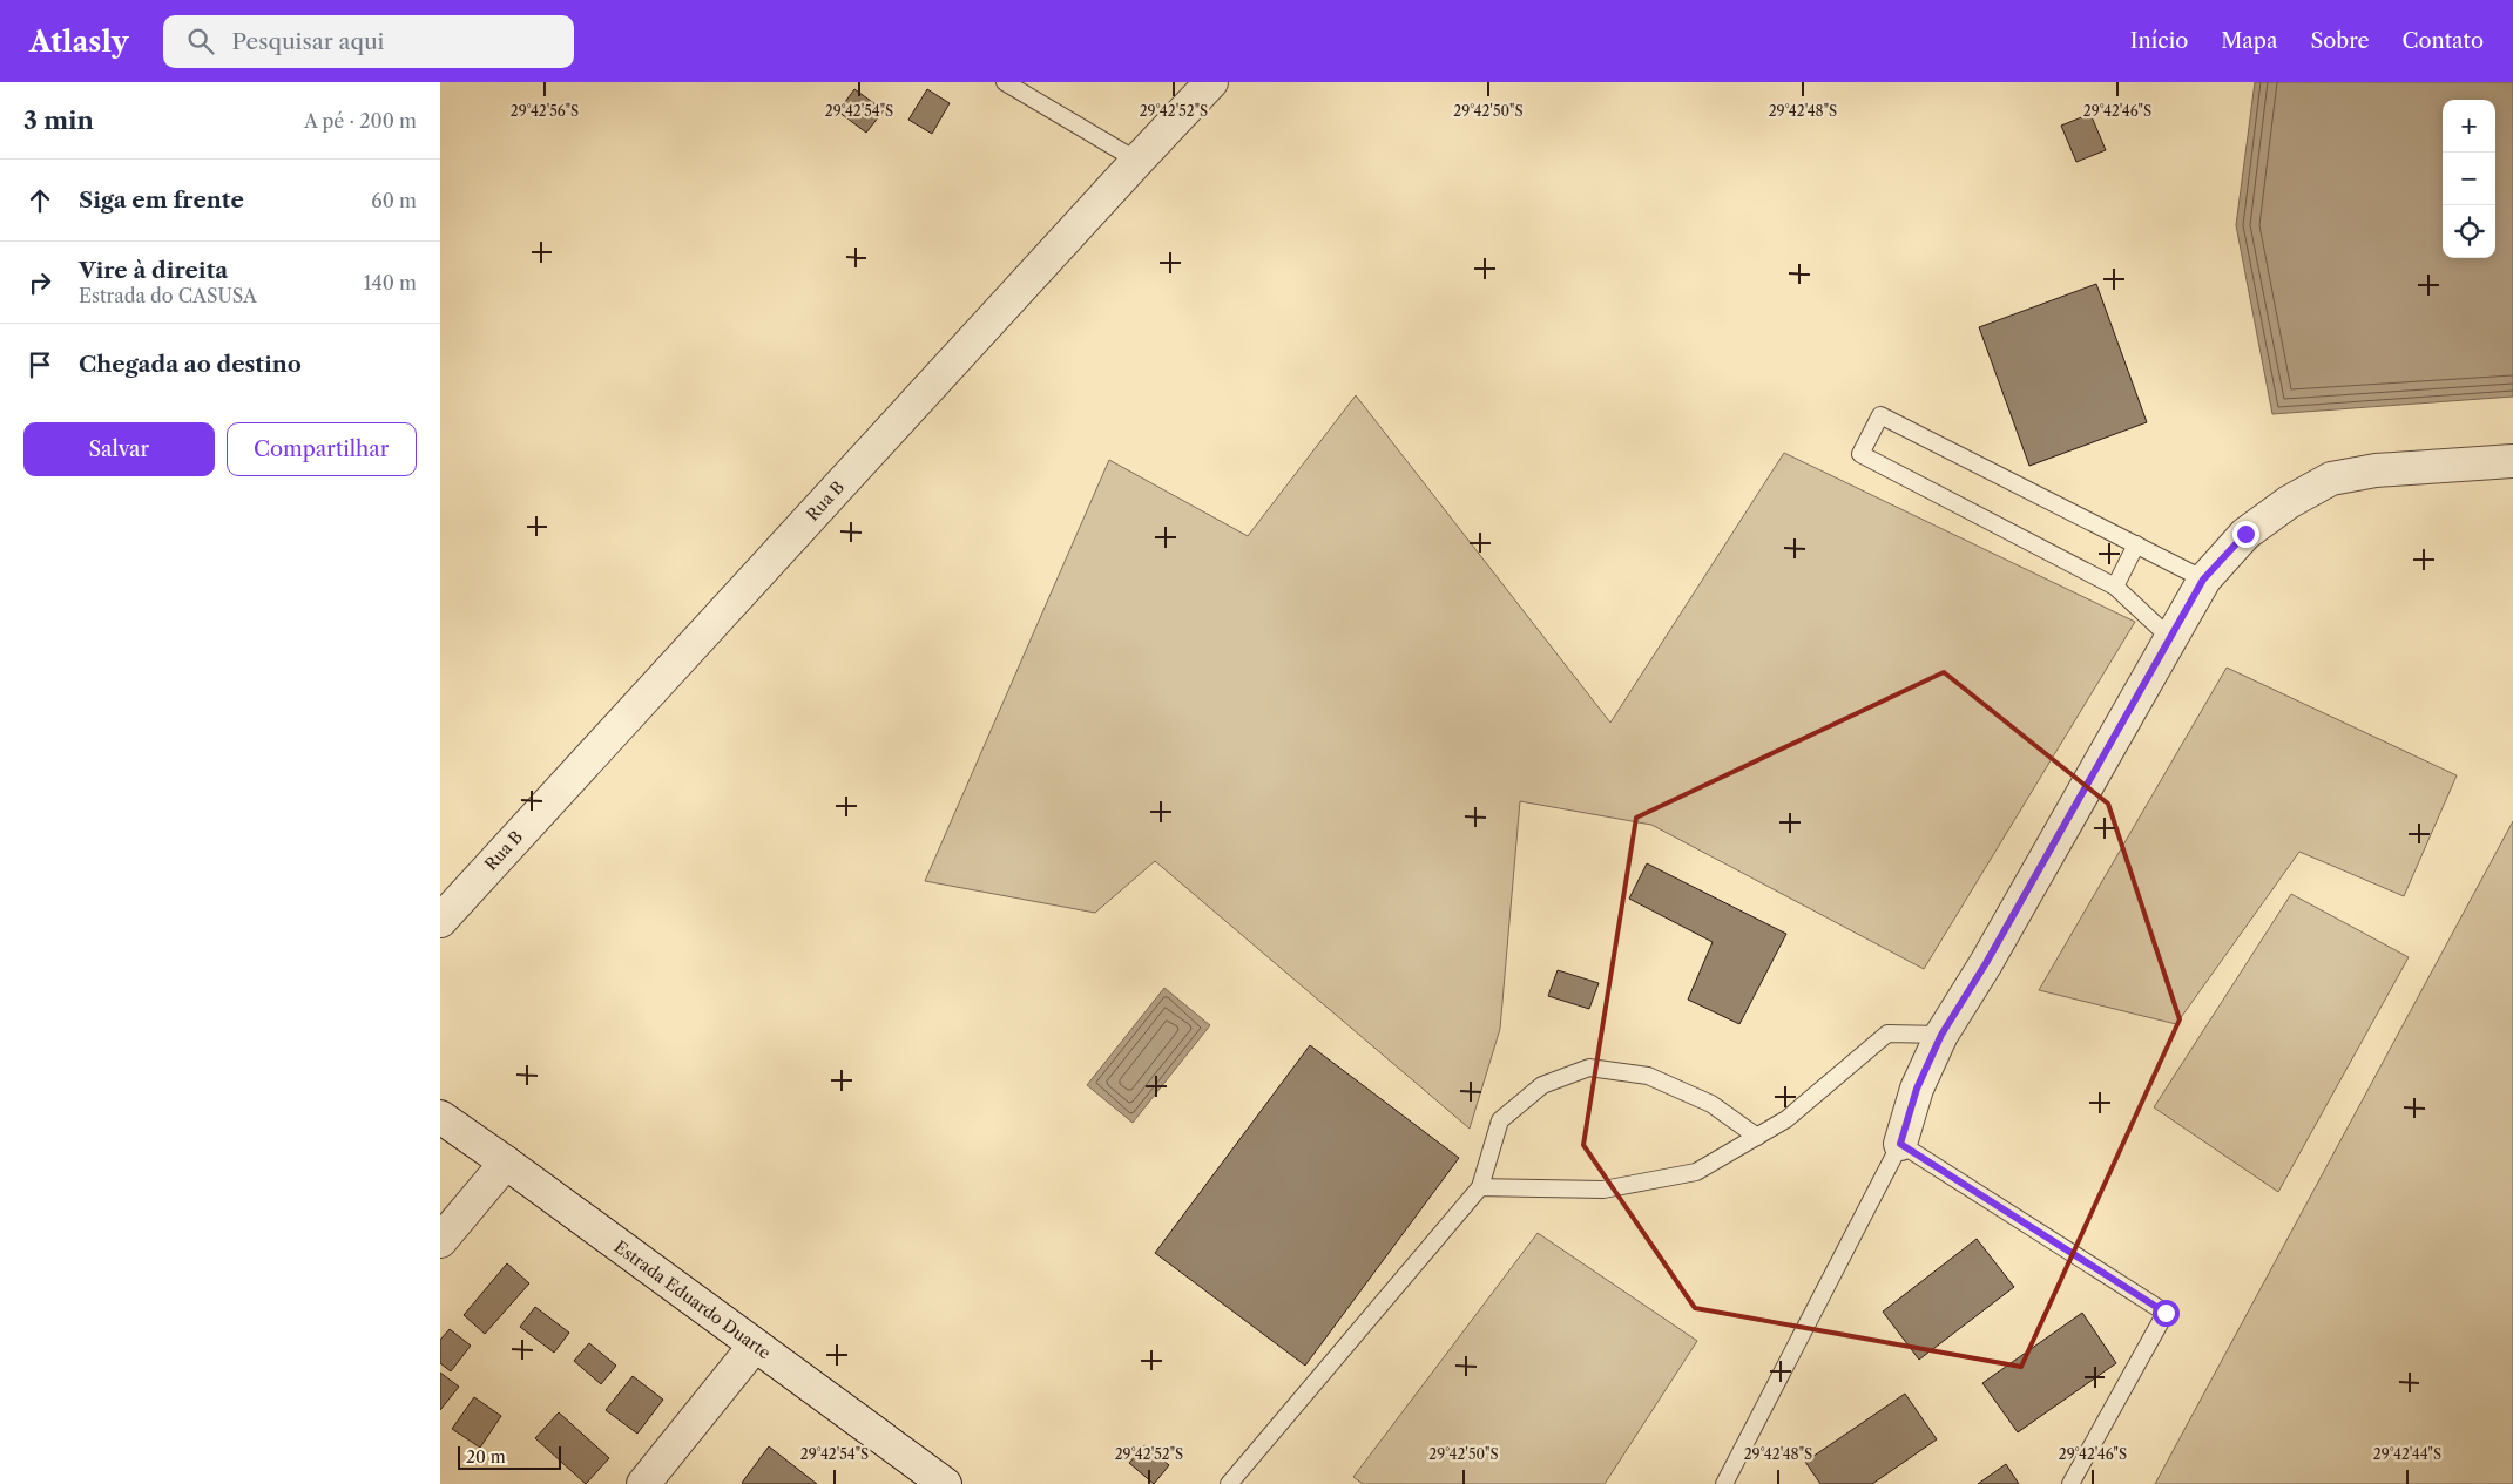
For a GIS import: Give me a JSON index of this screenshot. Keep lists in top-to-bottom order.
{
  "streets": {
    "street": ["Rua B", "Estrada Eduardo Duarte"]
  },
  "scale_bar": "20 m",
  "page": {
    "header": "Atlasly",
    "search": "Pesquisar aqui",
    "nav": [
      "Início",
      "Mapa",
      "Sobre",
      "Contato"
    ],
    "heading": ["3 min", "A pé · 200 m"],
    "map_buttons": ["+", "−"],
    "list": [
      ["Siga em frente", "60 m"],
      ["Vire à direita", "Estrada do CASUSA", "140 m"],
      "Chegada ao destino"
    ],
    "buttons": ["Salvar", "Compartilhar"],
    "scale": "20 m"
  },
  "coordinates": [
    "29°42'56\"S",
    "29°42'54\"S",
    "29°42'52\"S",
    "29°42'50\"S",
    "29°42'48\"S",
    "29°42'46\"S",
    "29°42'44\"S"
  ]
}
